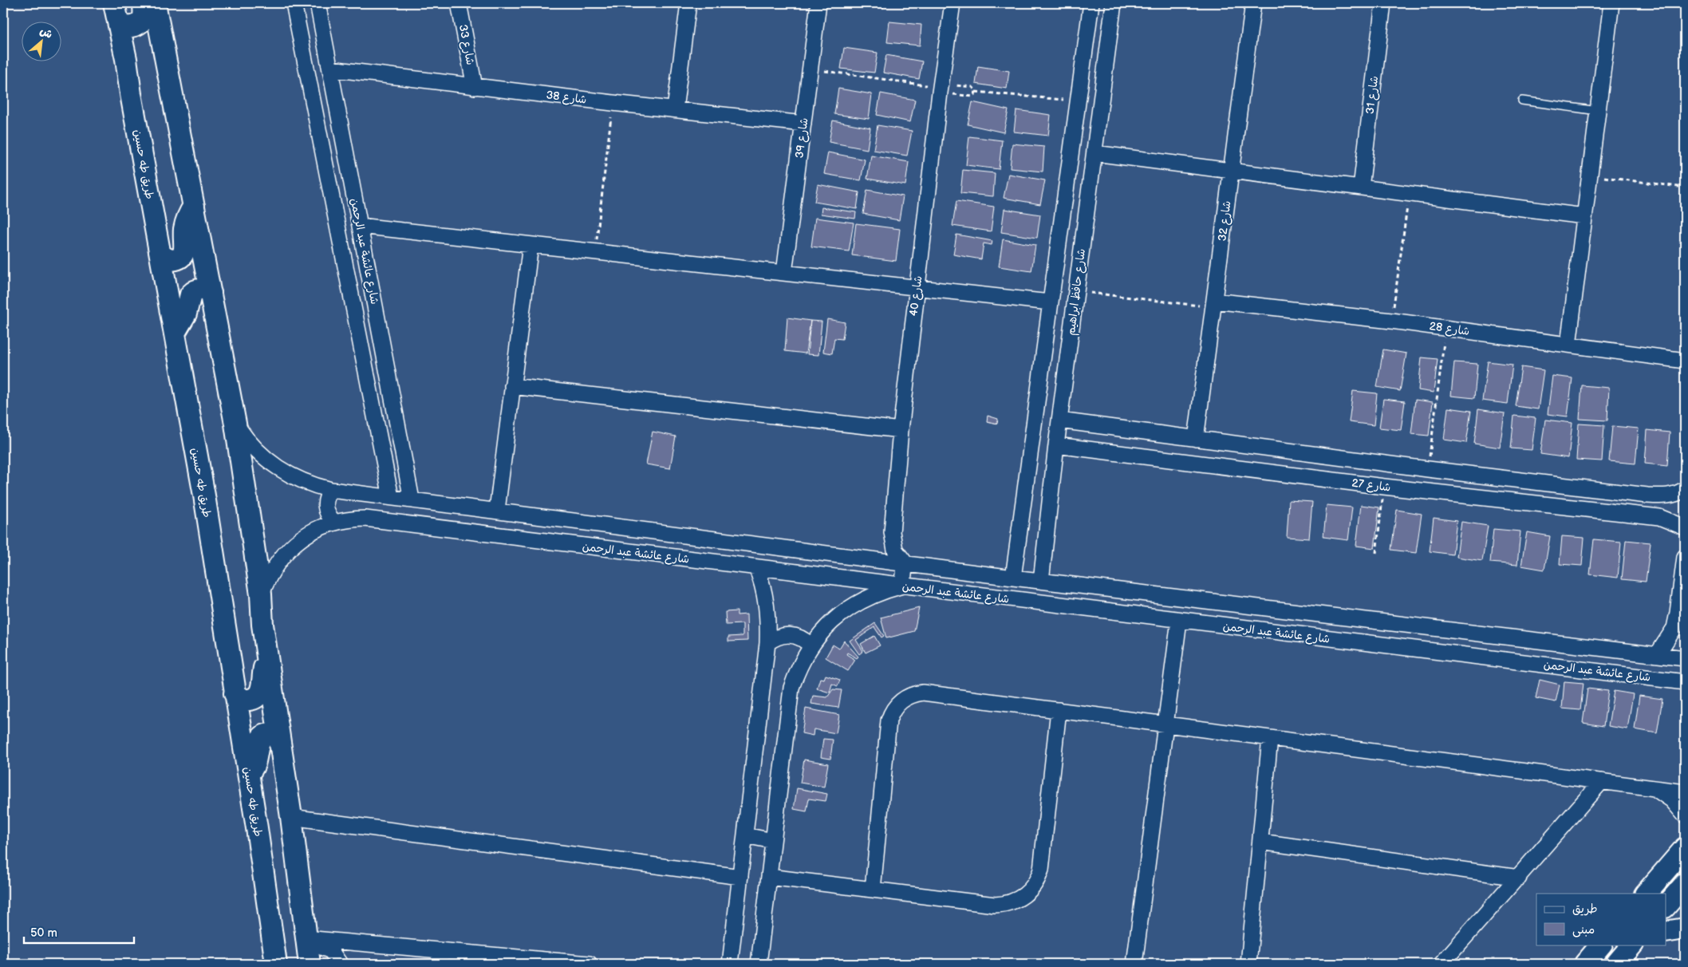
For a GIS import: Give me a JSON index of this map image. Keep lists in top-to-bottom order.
{
  "streets": {
    "main road": ["طريق طه حسين"],
    "street": [
      "شارع 33",
      "شارع 31",
      "شارع 38",
      "شارع 39",
      "شارع 32",
      "شارع عائشة عبد الرحمن",
      "شارع حافظ ابراهيم",
      "شارع 40",
      "شارع 28",
      "شارع 27"
    ]
  },
  "crossings": [
    ["شارع 33", "شارع 38"],
    ["شارع 38", "شارع 39"],
    ["شارع 38", "شارع عائشة عبد الرحمن"],
    ["شارع 32", "شارع 28"],
    ["شارع 32", "شارع 27"],
    ["شارع عائشة عبد الرحمن", "شارع حافظ ابراهيم"],
    ["شارع عائشة عبد الرحمن", "شارع 40"],
    ["شارع حافظ ابراهيم", "شارع 27"]
  ],
  "legend": ["طريق", "مبنى"],
  "scale_bar": "50 m",
  "north": "top right"
}
